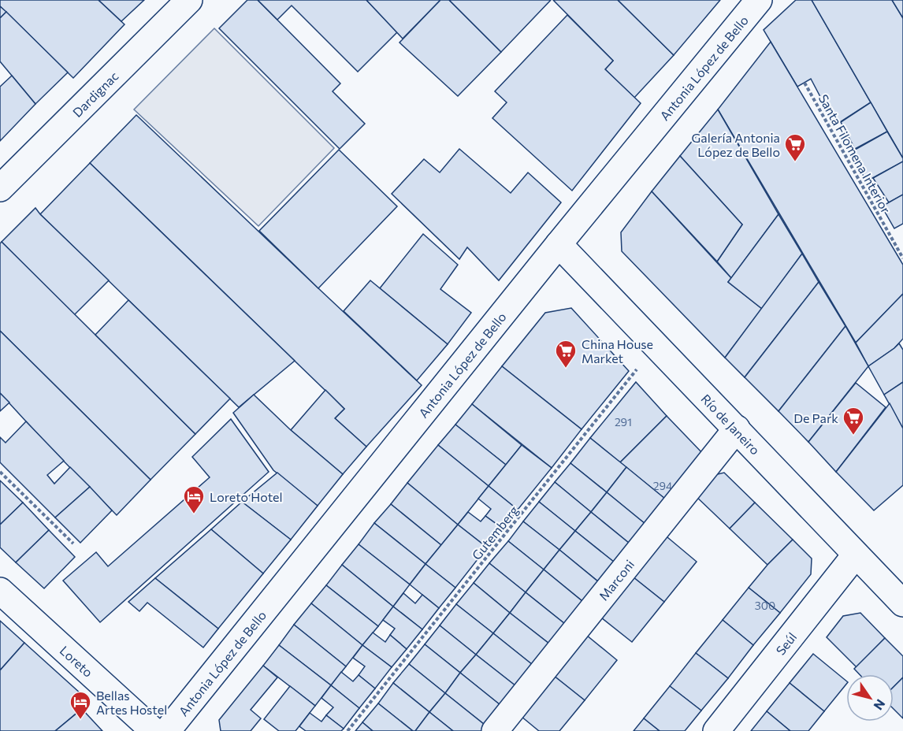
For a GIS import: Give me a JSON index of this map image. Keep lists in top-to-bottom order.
{
  "streets": {
    "street": [
      "Antonia López de Bello",
      "Dardignac",
      "Río de Janeiro",
      "Marconi",
      "Seúl",
      "Loreto"
    ],
    "path": ["Santa Filomena Interior", "Gutemberg"]
  },
  "crossings": [
    ["Antonia López de Bello", "Río de Janeiro"],
    ["Río de Janeiro", "Gutemberg"],
    ["Río de Janeiro", "Marconi"],
    ["Río de Janeiro", "Seúl"]
  ],
  "places": {
    "supermarket": ["Galería Antonia López de Bello", "China House Market", "De Park"],
    "hotel": ["Loreto Hotel", "Bellas Artes Hostel"]
  },
  "house_numbers": ["291", "294", "300"],
  "north": "bottom right"
}
